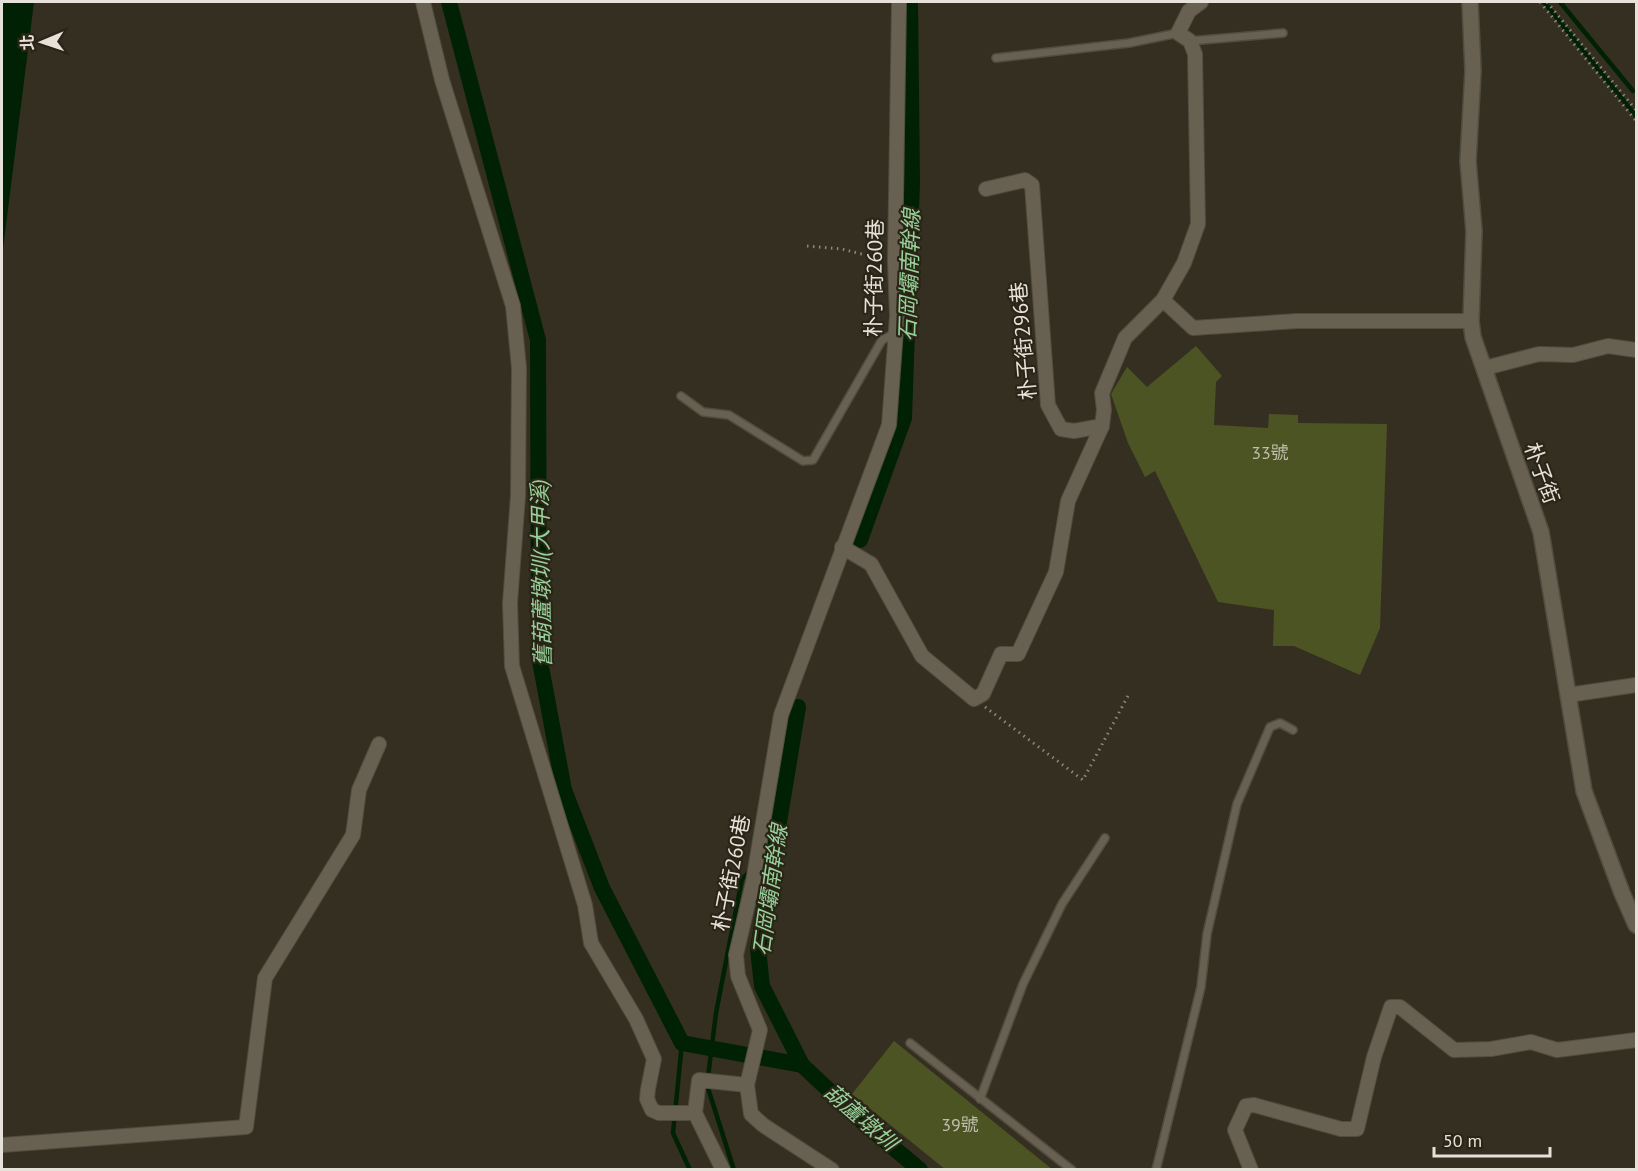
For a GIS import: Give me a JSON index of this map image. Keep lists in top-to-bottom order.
{
  "streets": {
    "street": ["朴子街260巷", "朴子街296巷", "朴子街"]
  },
  "water": ["石岡壩南幹線", "舊葫蘆墩圳(大甲溪)", "葫蘆墩圳"],
  "house_numbers": ["33號", "39號"],
  "scale_bar": "50 m",
  "north": "left"
}
